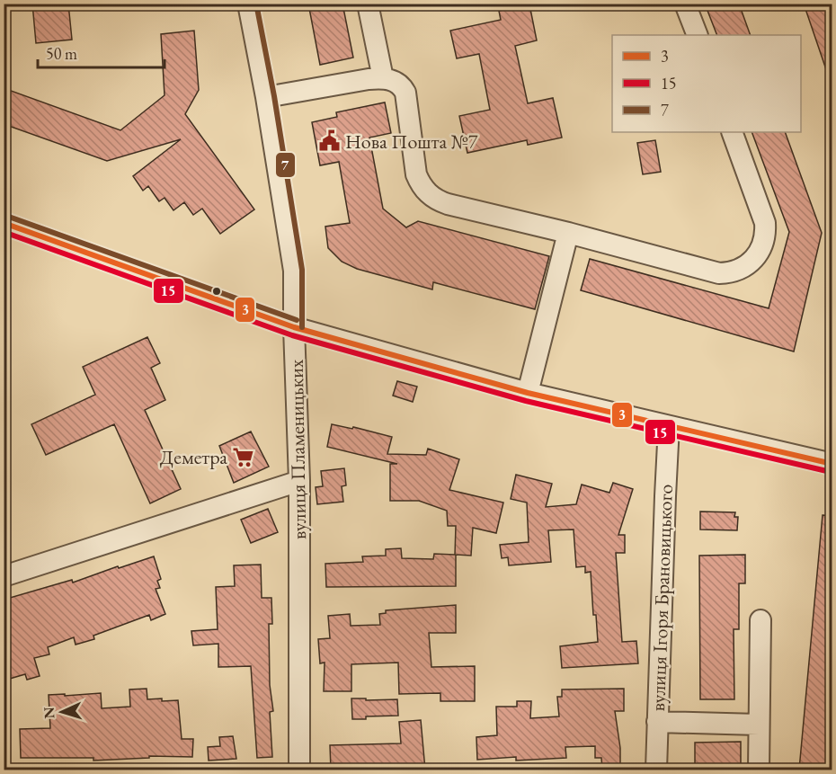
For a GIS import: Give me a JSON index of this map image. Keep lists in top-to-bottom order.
{
  "streets": {
    "street": ["вулиця Пламеницьких", "вулиця Ігоря Брановицького"]
  },
  "places": {
    "public building": ["Нова Пошта №7"],
    "supermarket": ["Деметра"]
  },
  "lines": ["transit line 7", "transit line 3", "transit line 15"],
  "legend": ["3", "15", "7"],
  "scale_bar": "50 m",
  "north": "left"
}
